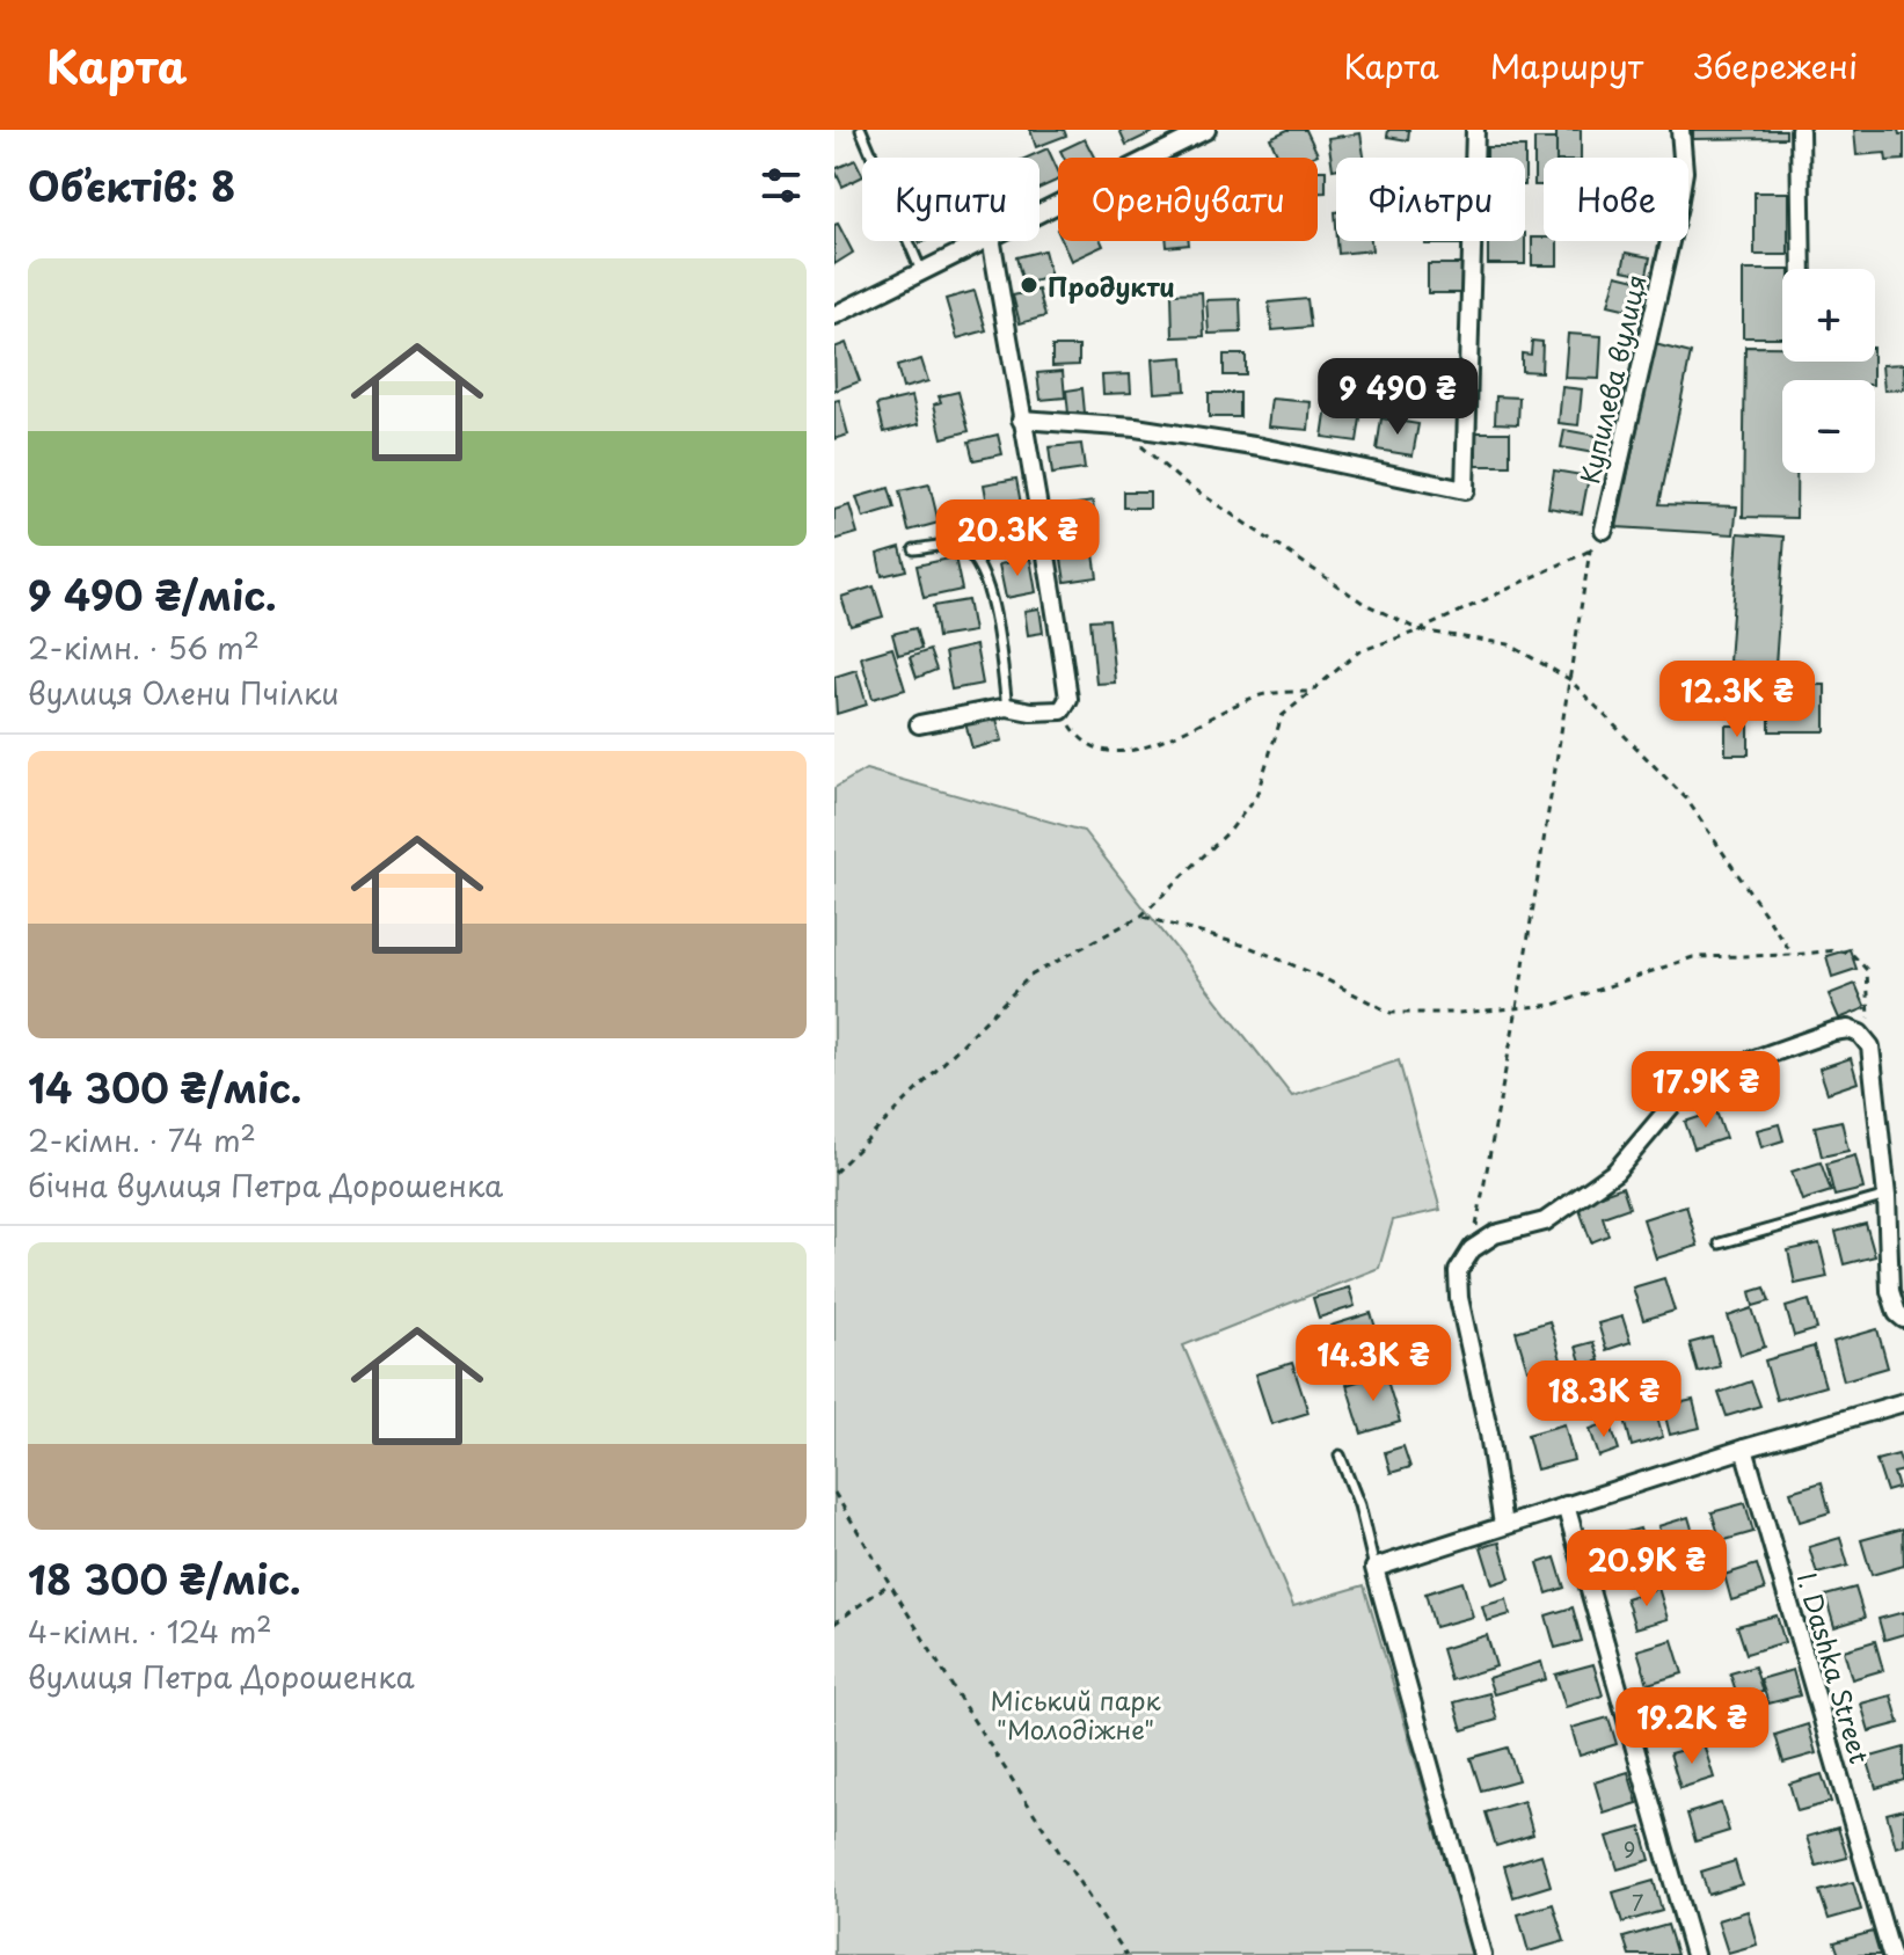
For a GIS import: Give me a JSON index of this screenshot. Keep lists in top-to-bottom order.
{
  "streets": {
    "street": ["Купилева вулиця", "I. Dashka Street"]
  },
  "parks": ["Міський парк \"Молодіжне\""],
  "places": ["Продукти"],
  "house_numbers": ["9", "7"],
  "page": {
    "header": "Карта",
    "nav": ["Карта", "Маршрут", "Збережені"],
    "heading": "Об’єктів: 8",
    "chip": [
      "Купити",
      "Орендувати",
      "Фільтри",
      "Нове"
    ],
    "list": [
      {
        "name": "9 490 ₴/міс.",
        "note": "2-кімн. · 56 m² · вулиця Олени Пчілки"
      },
      {
        "name": "14 300 ₴/міс.",
        "note": "2-кімн. · 74 m² · бічна вулиця Петра Дорошенка"
      },
      {
        "name": "18 300 ₴/міс.",
        "note": "4-кімн. · 124 m² · вулиця Петра Дорошенка"
      }
    ],
    "map_buttons": ["+", "−"],
    "price": [
      "9 490 ₴",
      "20.3K ₴",
      "12.3K ₴",
      "17.9K ₴",
      "14.3K ₴",
      "18.3K ₴",
      "20.9K ₴",
      "19.2K ₴"
    ]
  }
}
